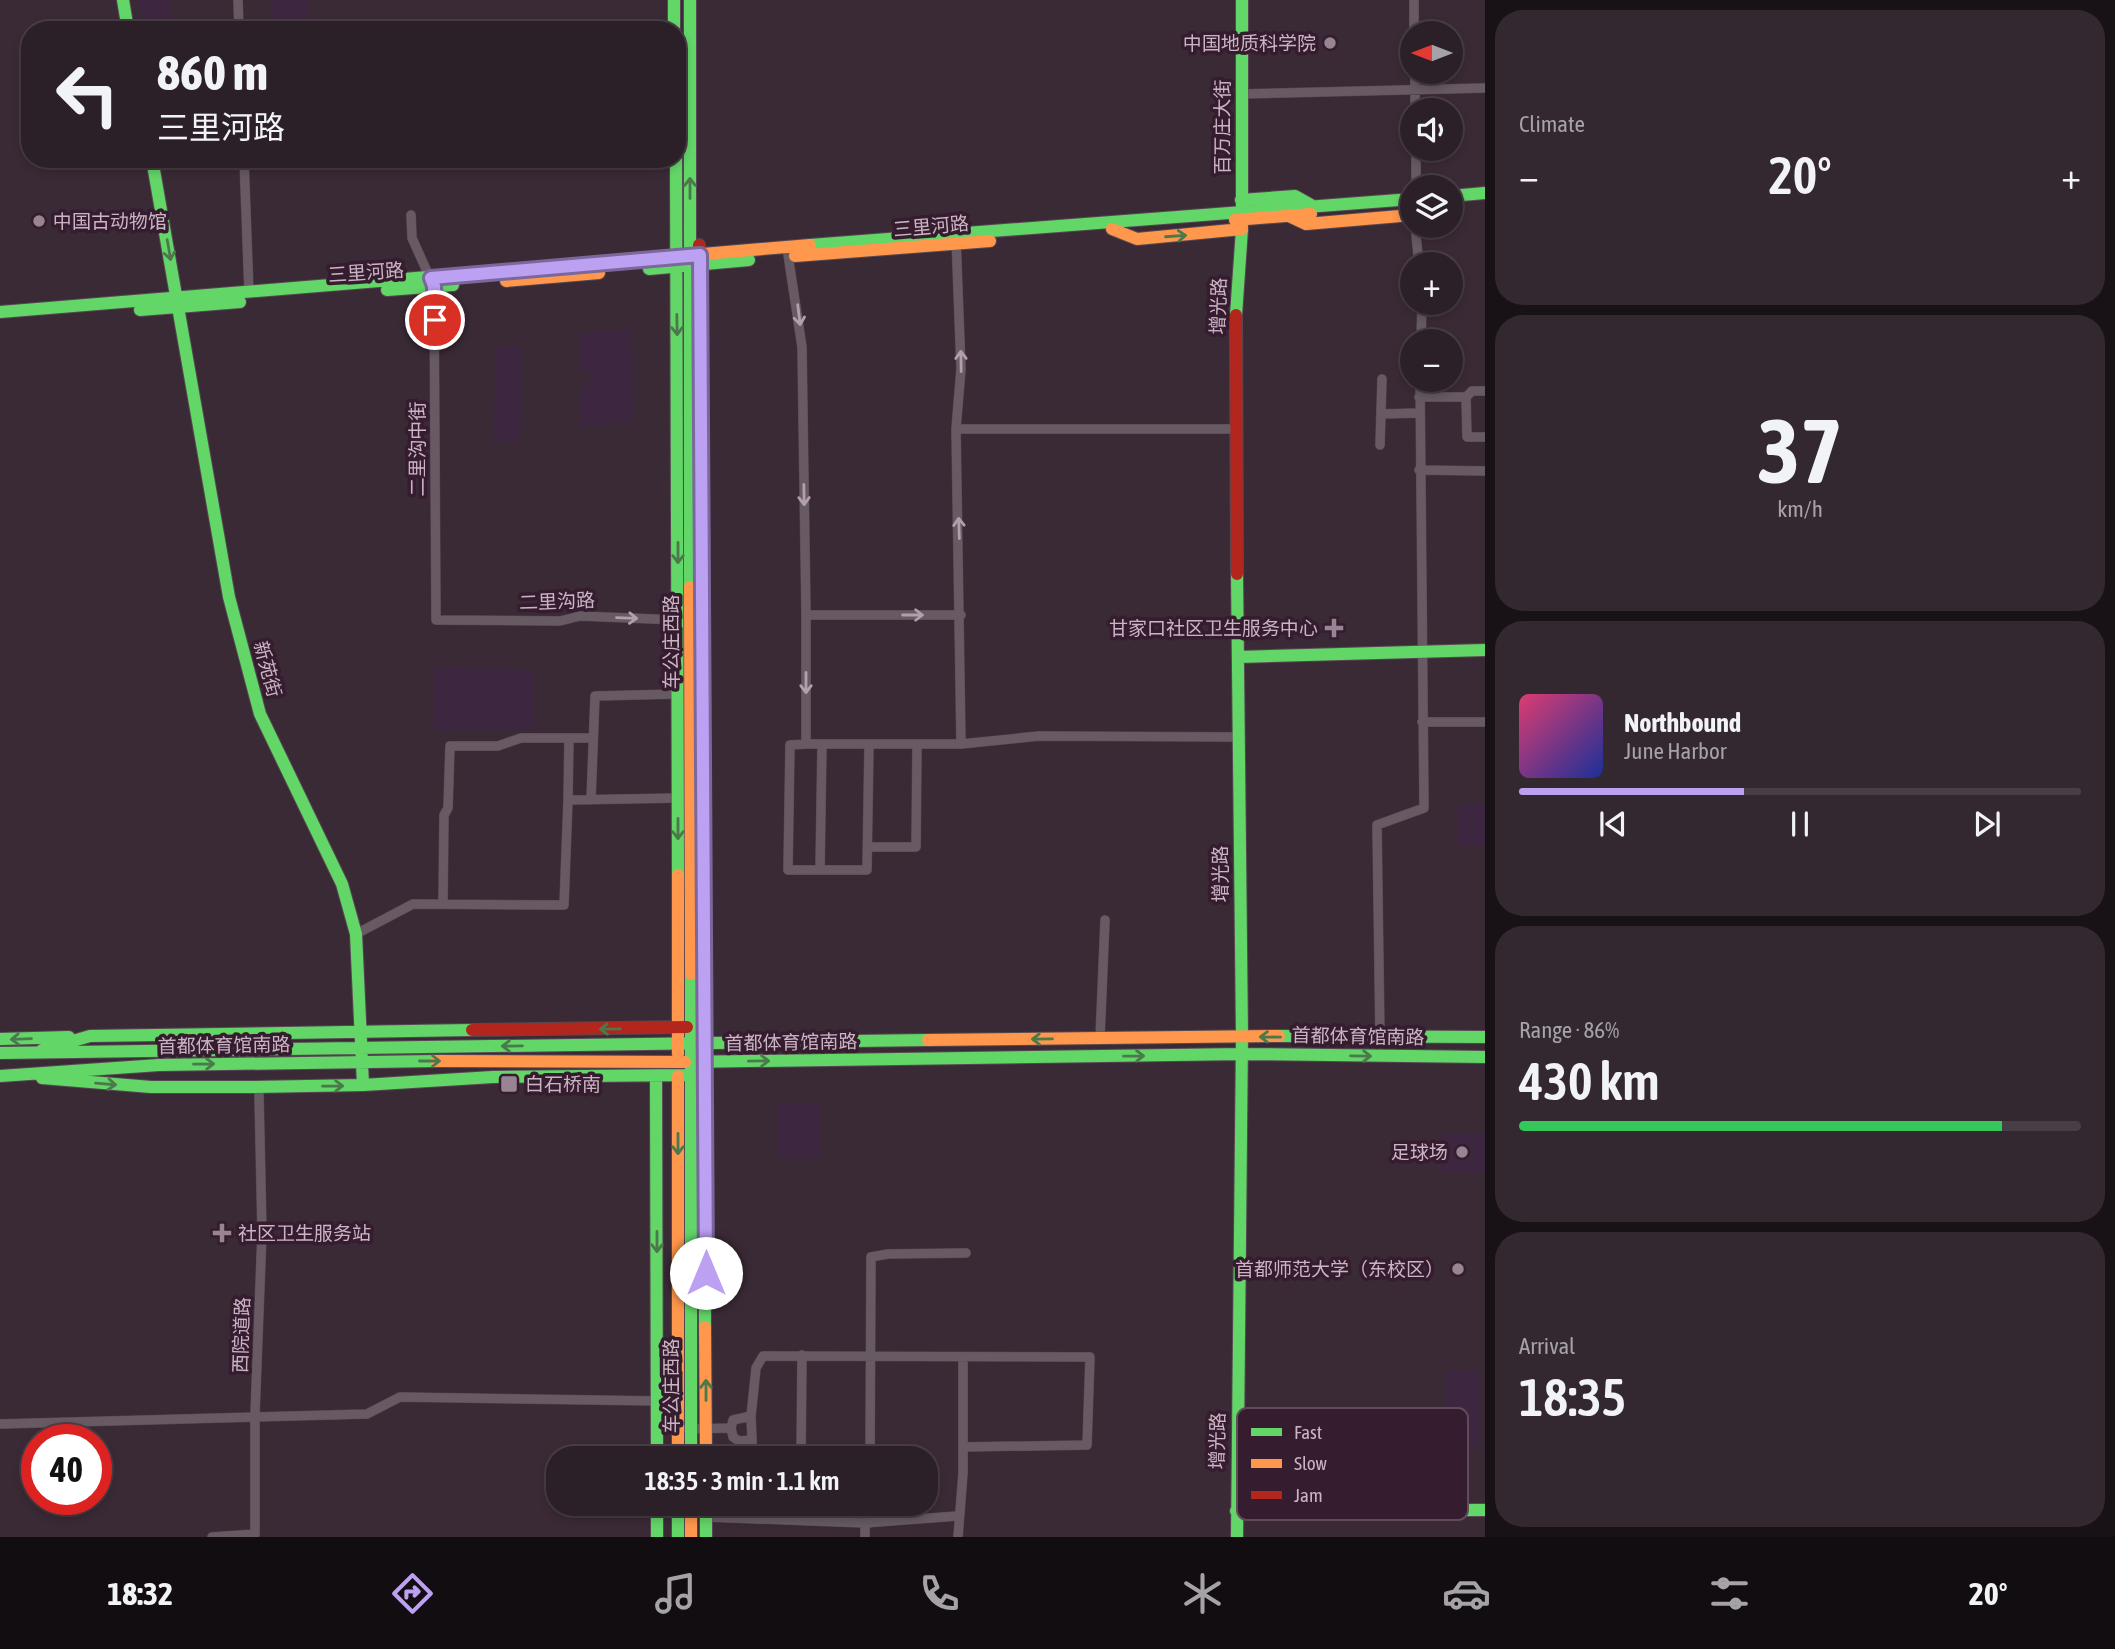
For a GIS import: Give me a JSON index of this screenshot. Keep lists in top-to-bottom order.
{
  "streets": {
    "main road": [
      "百万庄大街",
      "三里河路",
      "增光路",
      "车公庄西路",
      "新苑街",
      "首都体育馆南路"
    ],
    "street": ["二里沟中街", "二里沟路", "西院道路"]
  },
  "crossings": [
    ["百万庄大街", "三里河路"],
    ["百万庄大街", "增光路"],
    ["三里河路", "增光路"],
    ["三里河路", "二里沟中街"],
    ["三里河路", "车公庄西路"],
    ["三里河路", "新苑街"],
    ["增光路", "首都体育馆南路"],
    ["二里沟中街", "二里沟路"],
    ["二里沟路", "车公庄西路"],
    ["车公庄西路", "首都体育馆南路"],
    ["新苑街", "首都体育馆南路"]
  ],
  "one_way": ["二里沟路"],
  "places": {
    "other": [
      "中国地质科学院",
      "中国古动物馆",
      "足球场",
      "首都师范大学（东校区）"
    ],
    "health": ["甘家口社区卫生服务中心", "社区卫生服务站"],
    "transit": ["白石桥南"]
  },
  "legend": ["Fast", "Slow", "Jam"],
  "north": "left",
  "page": {
    "tile": [
      "Climate",
      ["37", "km/h"],
      ["Range · 86%", "430 km"],
      ["Arrival", "18:35"]
    ],
    "map_buttons": ["+", "−"],
    "turn": ["860 m", "三里河路"],
    "heat": ["−", "20°", "+"],
    "song": ["Northbound", "June Harbor"],
    "limit": "40",
    "trip": "18:35 · 3 min · 1.1 km",
    "tabs": ["18:32", "20°"]
  }
}
